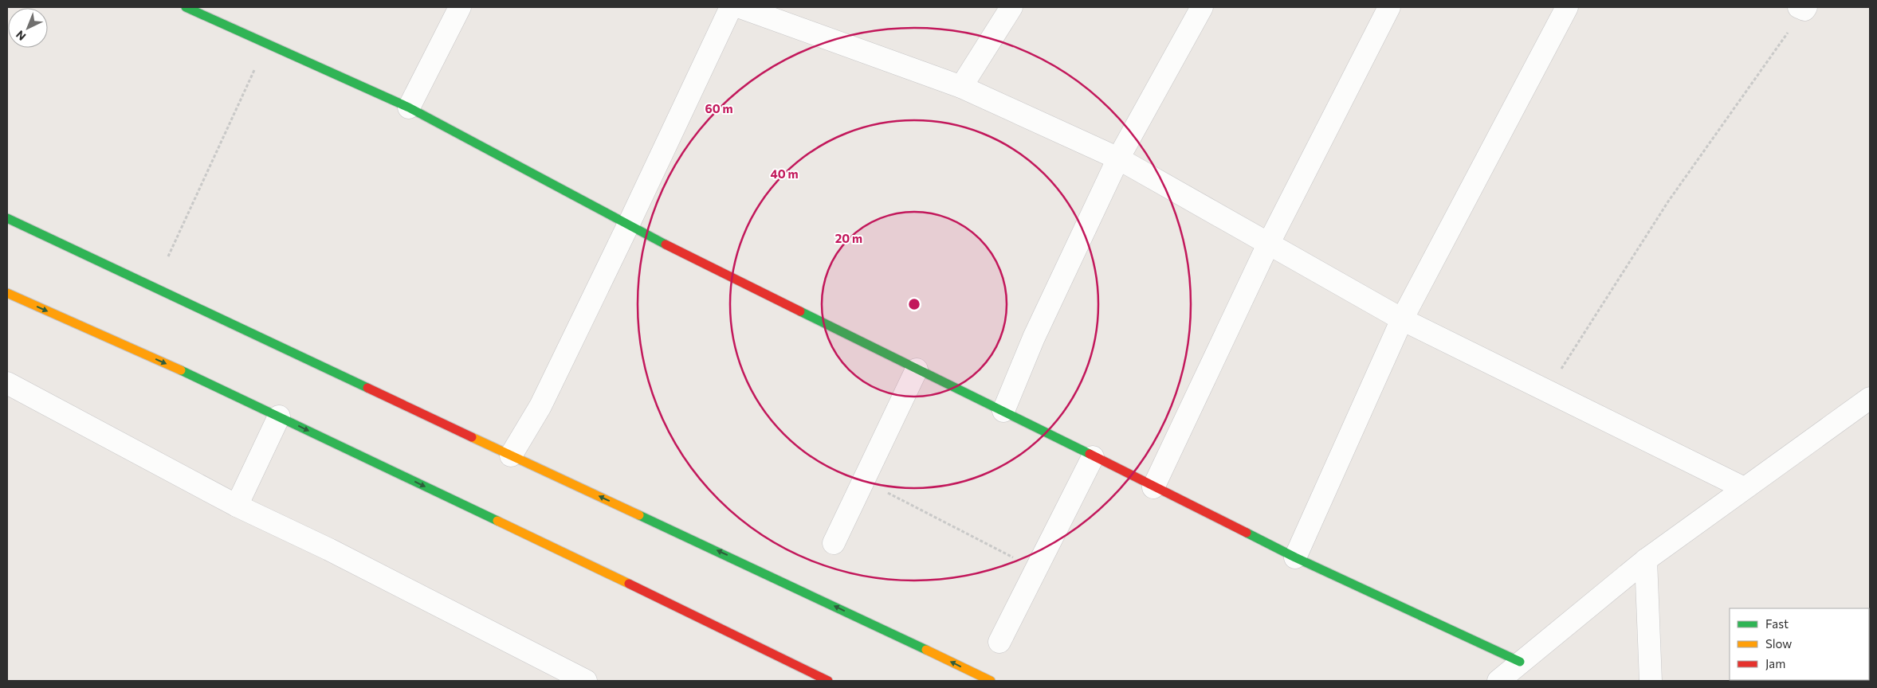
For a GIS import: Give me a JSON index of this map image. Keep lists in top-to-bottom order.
{
  "legend": ["Fast", "Slow", "Jam"],
  "north": "bottom left",
  "rings": ["60 m", "40 m", "20 m"]
}
